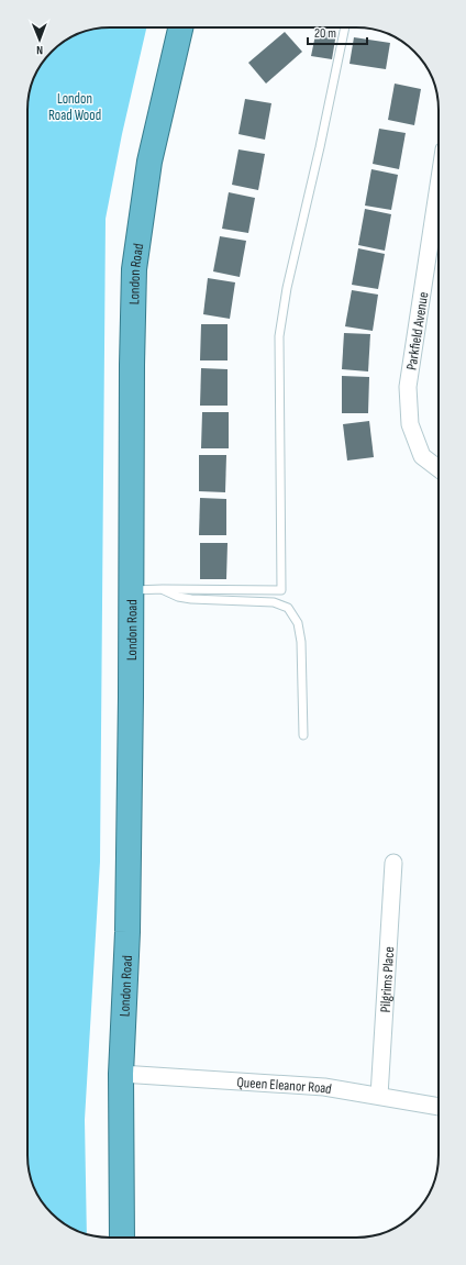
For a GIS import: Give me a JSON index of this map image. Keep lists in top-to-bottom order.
{
  "streets": {
    "highway": ["London Road"],
    "street": ["Parkfield Avenue", "Pilgrims Place", "Queen Eleanor Road"]
  },
  "crossings": [
    ["London Road", "Queen Eleanor Road"],
    ["Pilgrims Place", "Queen Eleanor Road"]
  ],
  "parks": ["London Road Wood"],
  "scale_bar": "20 m",
  "north": "bottom"
}
